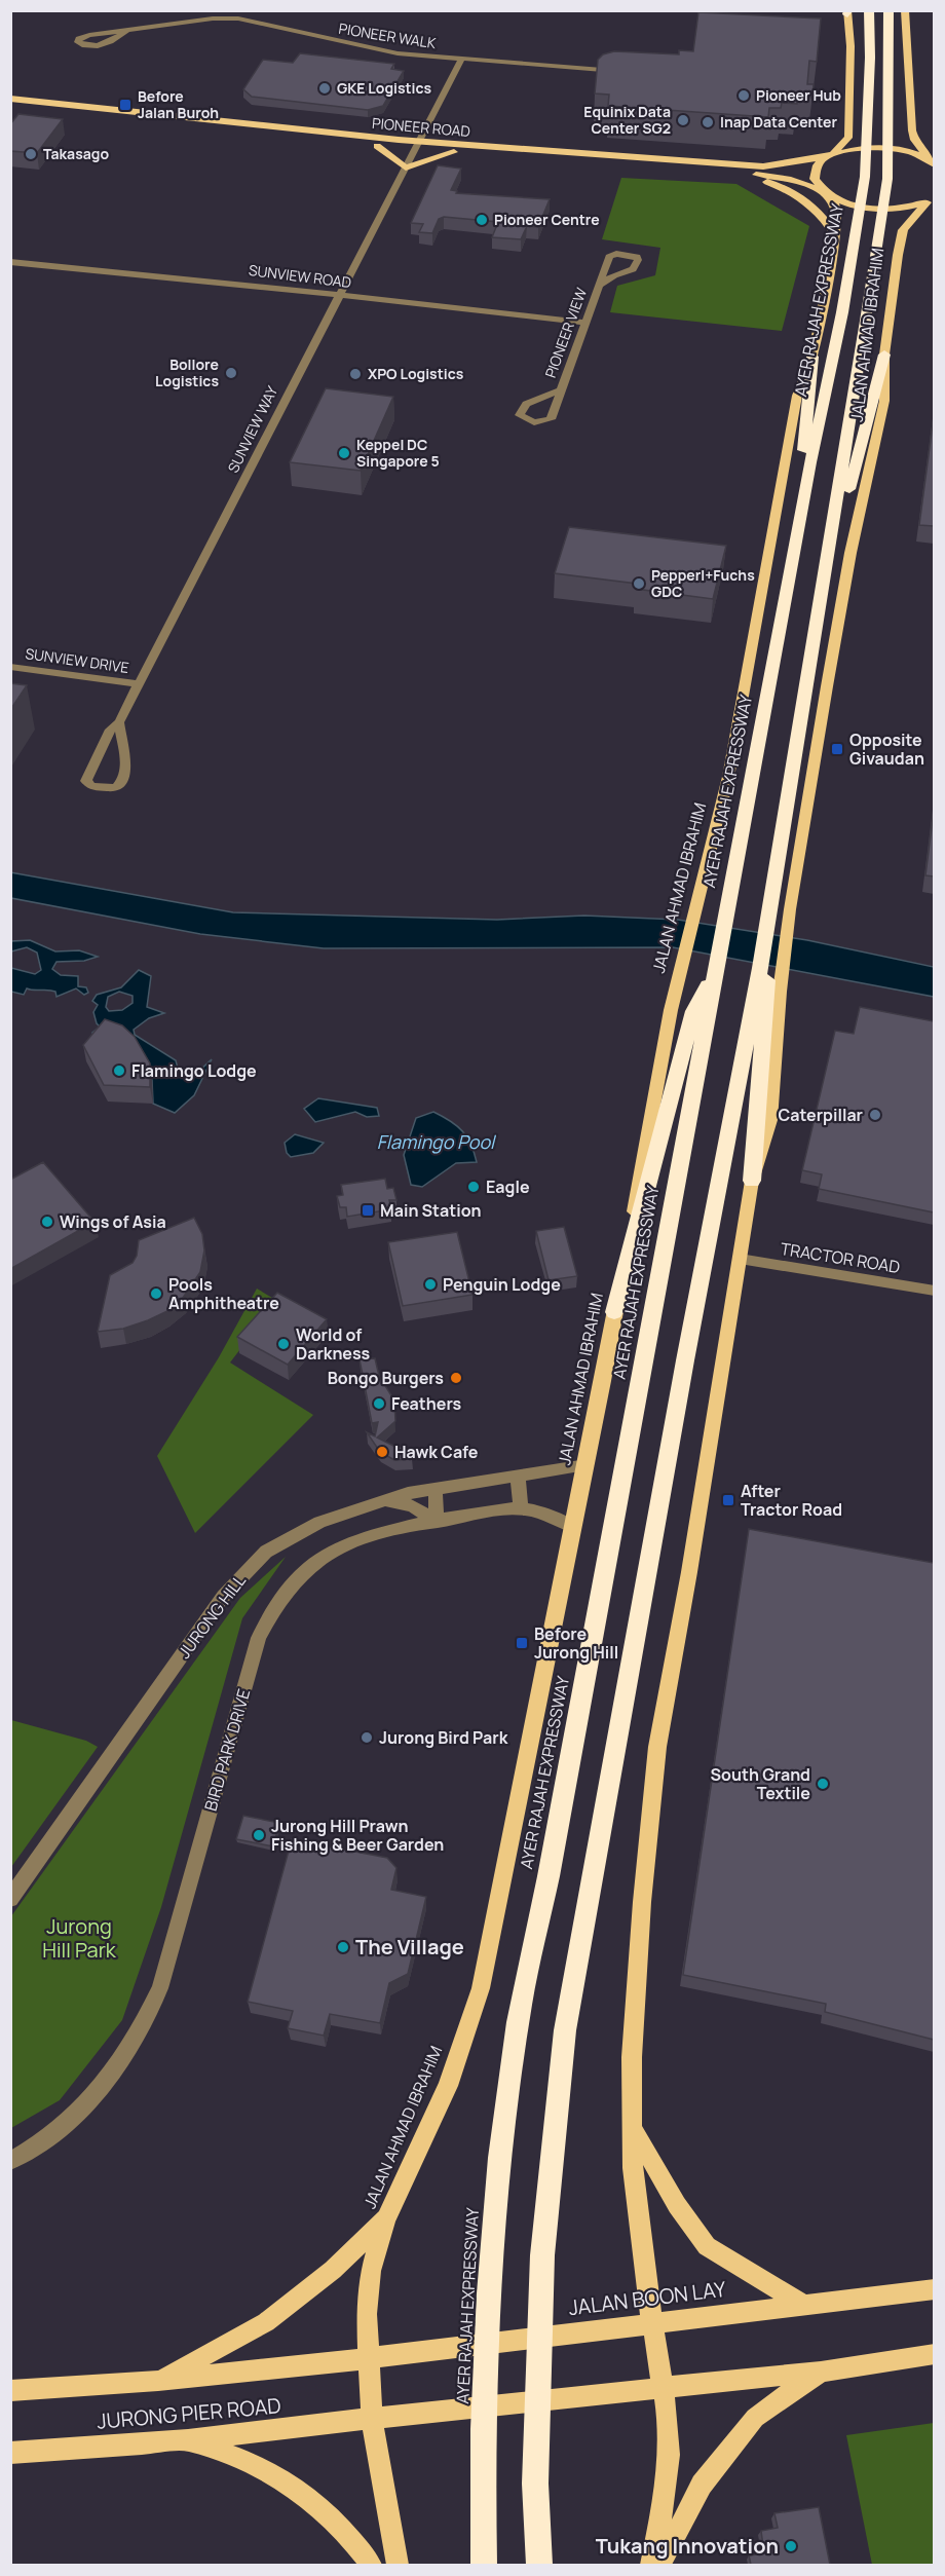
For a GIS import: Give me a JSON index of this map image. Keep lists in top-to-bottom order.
{
  "streets": {
    "highway": ["AYER RAJAH EXPRESSWAY"],
    "main road": [
      "PIONEER ROAD",
      "JALAN AHMAD IBRAHIM",
      "JALAN BOON LAY",
      "JURONG PIER ROAD"
    ],
    "street": [
      "PIONEER WALK",
      "SUNVIEW ROAD",
      "PIONEER VIEW",
      "SUNVIEW WAY",
      "SUNVIEW DRIVE",
      "TRACTOR ROAD",
      "JURONG HILL",
      "BIRD PARK DRIVE"
    ]
  },
  "crossings": [
    ["PIONEER ROAD", "JALAN AHMAD IBRAHIM"],
    ["PIONEER ROAD", "SUNVIEW WAY"],
    ["SUNVIEW ROAD", "PIONEER VIEW"],
    ["SUNVIEW ROAD", "SUNVIEW WAY"],
    ["JALAN AHMAD IBRAHIM", "TRACTOR ROAD"],
    ["JALAN AHMAD IBRAHIM", "JURONG HILL"],
    ["JALAN AHMAD IBRAHIM", "BIRD PARK DRIVE"],
    ["JALAN AHMAD IBRAHIM", "JALAN BOON LAY"],
    ["JALAN AHMAD IBRAHIM", "JURONG PIER ROAD"],
    ["SUNVIEW WAY", "SUNVIEW DRIVE"],
    ["JALAN BOON LAY", "JURONG PIER ROAD"]
  ],
  "water": ["Flamingo Pool"],
  "parks": ["Jurong Hill Park"],
  "places": {
    "other": [
      "GKE Logistics",
      "Pioneer Hub",
      "Equinix Data Center SG2",
      "Inap Data Center",
      "Takasago",
      "Pioneer Centre",
      "Bollore Logistics",
      "XPO Logistics",
      "Keppel DC Singapore 5",
      "Pepperl+Fuchs GDC",
      "Flamingo Lodge",
      "Caterpillar",
      "Eagle",
      "Wings of Asia",
      "Penguin Lodge",
      "Pools Amphitheatre",
      "World of Darkness",
      "Bongo Burgers",
      "Feathers",
      "Hawk Cafe",
      "Jurong Bird Park",
      "South Grand Textile",
      "Jurong Hill Prawn Fishing & Beer Garden",
      "The Village",
      "Tukang Innovation"
    ],
    "transit": [
      "Before Jalan Buroh",
      "Opposite Givaudan",
      "Main Station",
      "After Tractor Road",
      "Before Jurong Hill"
    ]
  }
}
